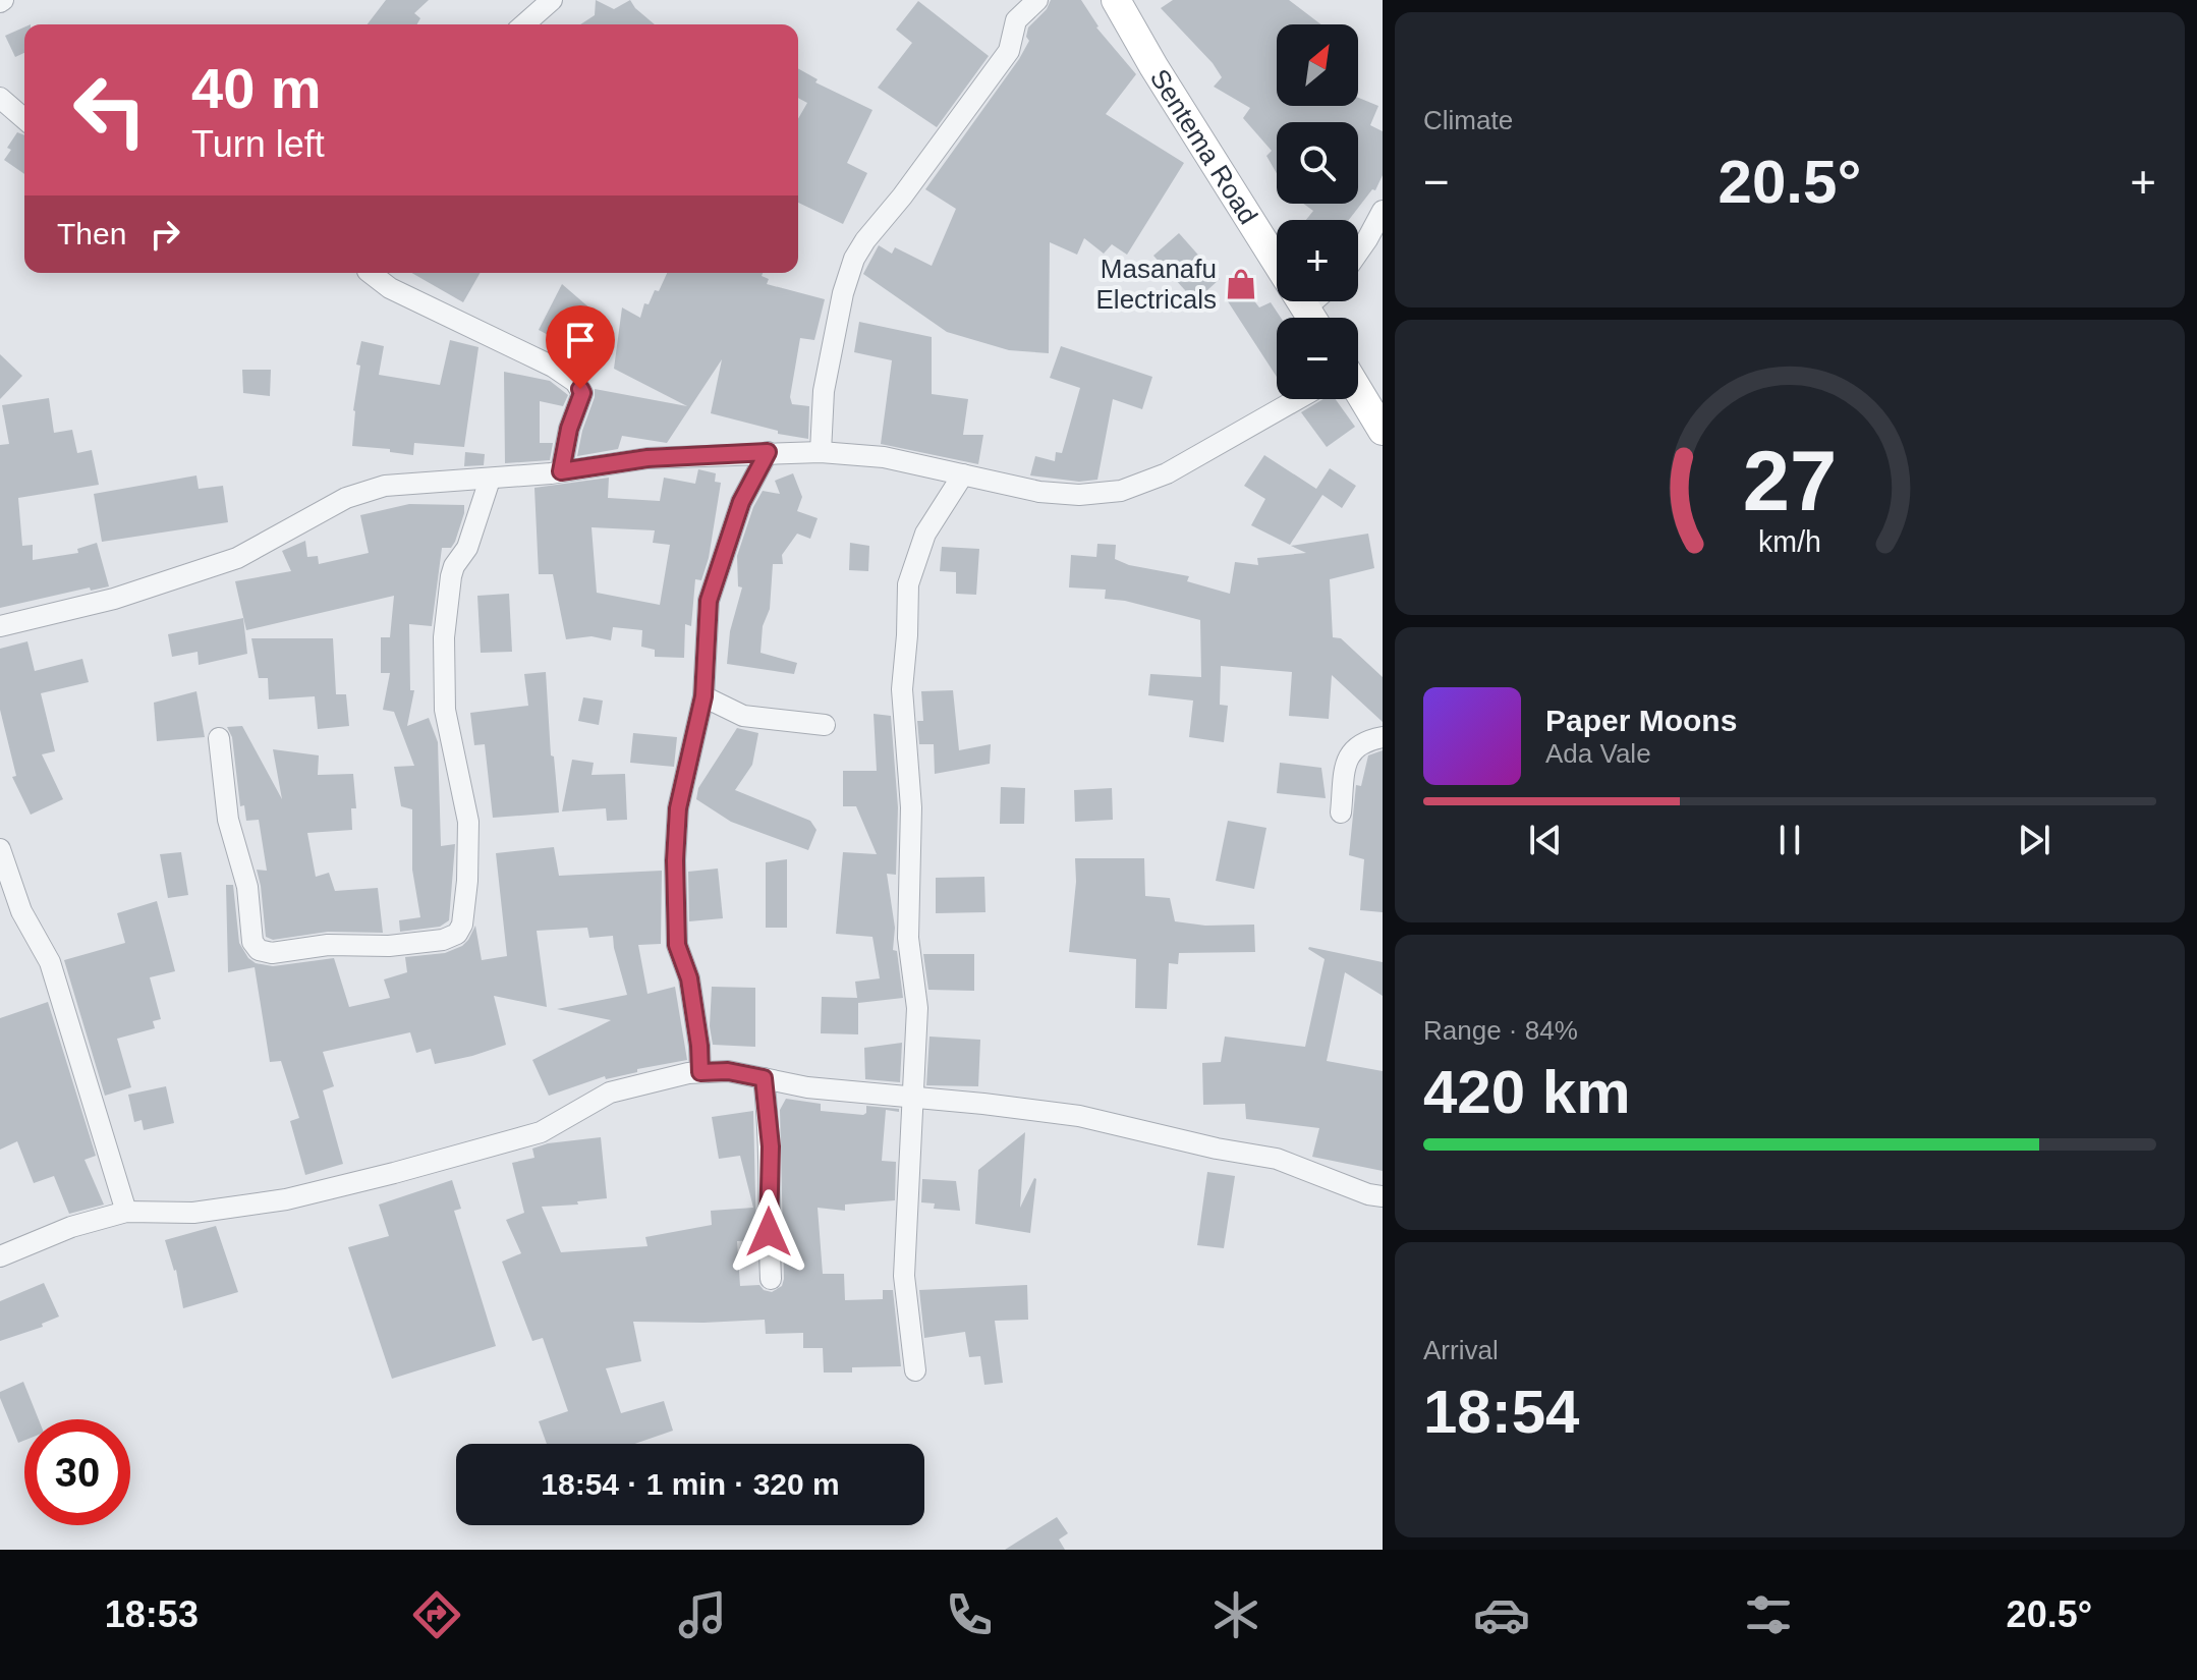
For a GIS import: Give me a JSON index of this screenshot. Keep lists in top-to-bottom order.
{
  "streets": {
    "main road": ["Sentema Road"]
  },
  "places": {
    "shop": ["Masanafu Electricals"]
  },
  "north": "top right",
  "page": {
    "tile": [
      "Climate",
      ["Range · 84%", "420 km"],
      ["Arrival", "18:54"]
    ],
    "map_buttons": ["+", "−"],
    "turn": ["40 m", "Turn left"],
    "heat": ["−", "20.5°", "+"],
    "then": "Then",
    "song": ["Paper Moons", "Ada Vale"],
    "limit": "30",
    "trip": "18:54 · 1 min · 320 m",
    "tabs": ["18:53", "20.5°"],
    "gauge": ["27", "km/h"]
  }
}
